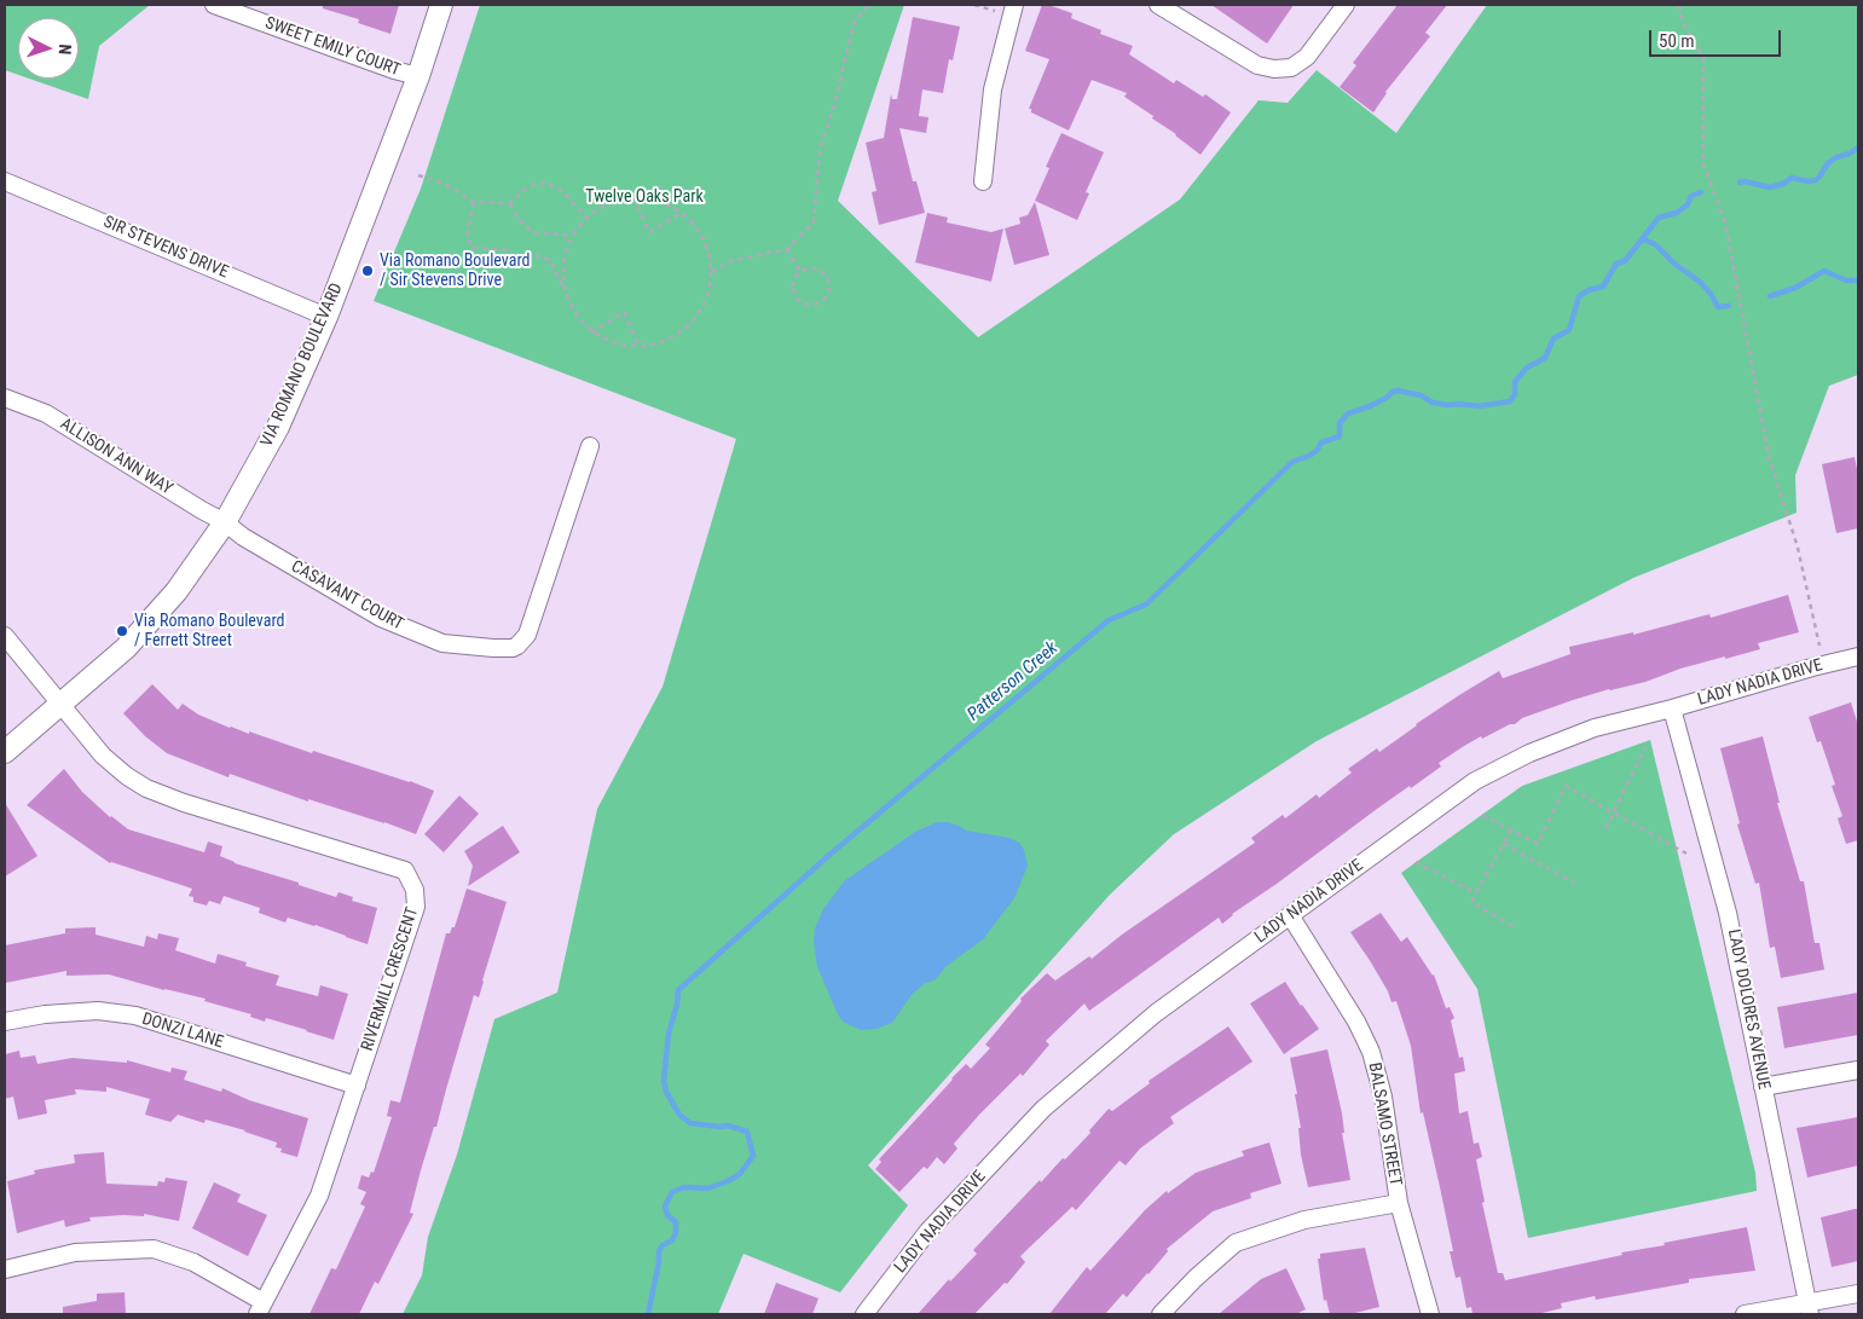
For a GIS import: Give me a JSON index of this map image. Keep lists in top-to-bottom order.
{
  "streets": {
    "street": [
      "SWEET EMILY COURT",
      "SIR STEVENS DRIVE",
      "VIA ROMANO BOULEVARD",
      "ALLISON ANN WAY",
      "CASAVANT COURT",
      "LADY NADIA DRIVE",
      "RIVERMILL CRESCENT",
      "LADY DOLORES AVENUE",
      "DONZI LANE",
      "BALSAMO STREET"
    ]
  },
  "crossings": [
    ["SWEET EMILY COURT", "VIA ROMANO BOULEVARD"],
    ["SIR STEVENS DRIVE", "VIA ROMANO BOULEVARD"],
    ["VIA ROMANO BOULEVARD", "ALLISON ANN WAY"],
    ["VIA ROMANO BOULEVARD", "CASAVANT COURT"],
    ["VIA ROMANO BOULEVARD", "RIVERMILL CRESCENT"],
    ["ALLISON ANN WAY", "CASAVANT COURT"],
    ["LADY NADIA DRIVE", "LADY DOLORES AVENUE"],
    ["LADY NADIA DRIVE", "BALSAMO STREET"],
    ["RIVERMILL CRESCENT", "DONZI LANE"]
  ],
  "water": ["Patterson Creek"],
  "parks": ["Twelve Oaks Park"],
  "places": ["Via Romano Boulevard / Sir Stevens Drive", "Via Romano Boulevard / Ferrett Street"],
  "scale_bar": "50 m",
  "north": "right"
}
